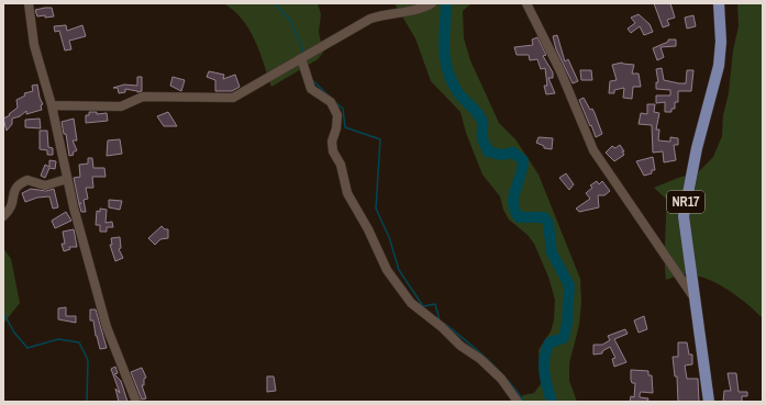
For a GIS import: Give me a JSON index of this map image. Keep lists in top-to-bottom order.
{
  "streets": {
    "main road": ["NR17"]
  }
}
